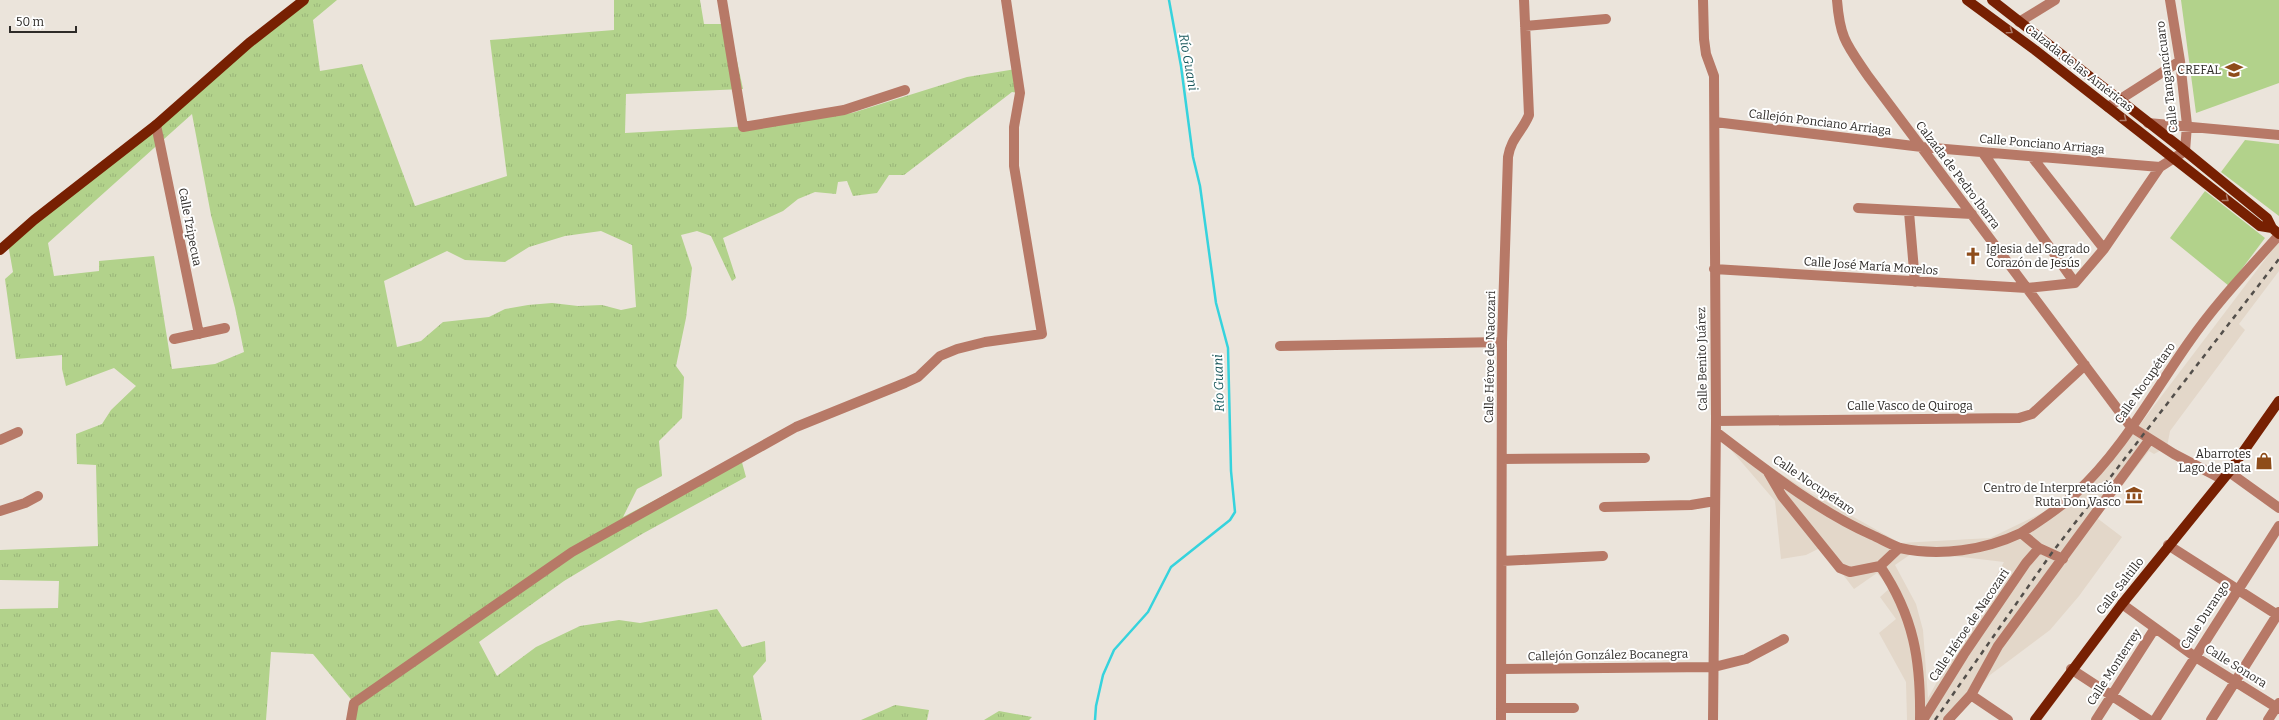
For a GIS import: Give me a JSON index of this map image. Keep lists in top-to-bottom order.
{
  "streets": {
    "main road": ["Calzada de las Américas", "Calle Saltillo"],
    "street": [
      "Calle Tangancícuaro",
      "Callejón Ponciano Arriaga",
      "Calle Ponciano Arriaga",
      "Calzada de Pedro Ibarra",
      "Calle Tzipecua",
      "Calle José María Morelos",
      "Calle Héroe de Nacozari",
      "Calle Benito Juárez",
      "Calle Nocupétaro",
      "Calle Vasco de Quiroga",
      "Calle Durango",
      "Callejón González Bocanegra",
      "Calle Sonora",
      "Calle Monterrey"
    ]
  },
  "crossings": [
    ["Calzada de las Américas", "Calle Tangancícuaro"],
    ["Calzada de las Américas", "Calle Nocupétaro"],
    ["Callejón Ponciano Arriaga", "Calle Ponciano Arriaga"],
    ["Callejón Ponciano Arriaga", "Calzada de Pedro Ibarra"],
    ["Callejón Ponciano Arriaga", "Calle Benito Juárez"],
    ["Calle Ponciano Arriaga", "Calzada de Pedro Ibarra"],
    ["Calzada de Pedro Ibarra", "Calle José María Morelos"],
    ["Calzada de Pedro Ibarra", "Calle Nocupétaro"],
    ["Calzada de Pedro Ibarra", "Calle Vasco de Quiroga"],
    ["Calzada de Pedro Ibarra", "Calle Saltillo"],
    ["Calle José María Morelos", "Calle Benito Juárez"],
    ["Calle Héroe de Nacozari", "Callejón González Bocanegra"],
    ["Calle Benito Juárez", "Calle Nocupétaro"],
    ["Calle Benito Juárez", "Calle Vasco de Quiroga"],
    ["Calle Benito Juárez", "Callejón González Bocanegra"],
    ["Calle Saltillo", "Calle Sonora"],
    ["Calle Durango", "Calle Sonora"],
    ["Calle Sonora", "Calle Monterrey"]
  ],
  "water": ["Río Guani"],
  "places": {
    "school or university": ["CREFAL"],
    "church": ["Iglesia del Sagrado Corazón de Jesús"],
    "shop": ["Abarrotes Lago de Plata"],
    "museum": ["Centro de Interpretación Ruta Don Vasco"]
  },
  "scale_bar": "50 m"
}
